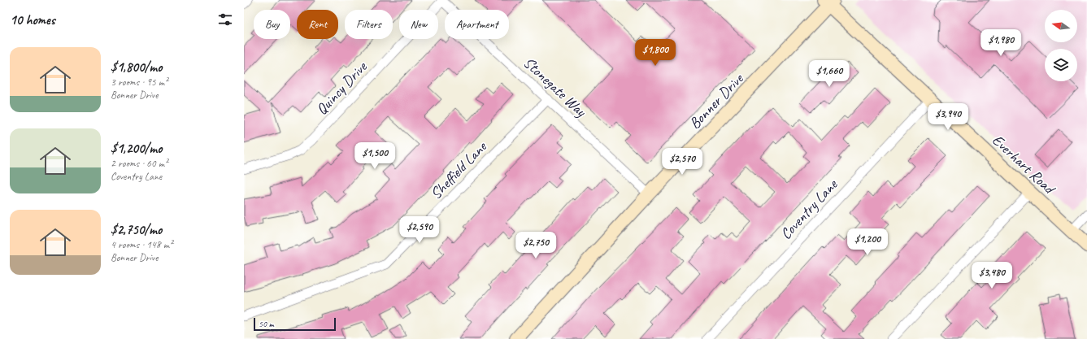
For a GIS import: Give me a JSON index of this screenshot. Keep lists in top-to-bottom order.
{
  "streets": {
    "street": [
      "Stonegate Way",
      "Quincy Drive",
      "Bonner Drive",
      "Everhart Road",
      "Sheffield Lane",
      "Coventry Lane"
    ]
  },
  "crossings": [
    ["Stonegate Way", "Quincy Drive"],
    ["Stonegate Way", "Bonner Drive"],
    ["Stonegate Way", "Sheffield Lane"],
    ["Bonner Drive", "Everhart Road"],
    ["Everhart Road", "Coventry Lane"]
  ],
  "scale_bar": "50 m",
  "north": "left",
  "page": {
    "heading": "10 homes",
    "chip": [
      "Buy",
      "Rent",
      "Filters",
      "New",
      "Apartment"
    ],
    "price": [
      "$1,980",
      "$1,800",
      "$1,660",
      "$3,940",
      "$1,500",
      "$2,570",
      "$2,590",
      "$1,200",
      "$2,750",
      "$3,480"
    ],
    "list": [
      {
        "name": "$1,800/mo",
        "note": "3 rooms · 95 m² · Bonner Drive"
      },
      {
        "name": "$1,200/mo",
        "note": "2 rooms · 60 m² · Coventry Lane"
      },
      {
        "name": "$2,750/mo",
        "note": "4 rooms · 148 m² · Bonner Drive"
      }
    ],
    "scale": "50 m"
  }
}
